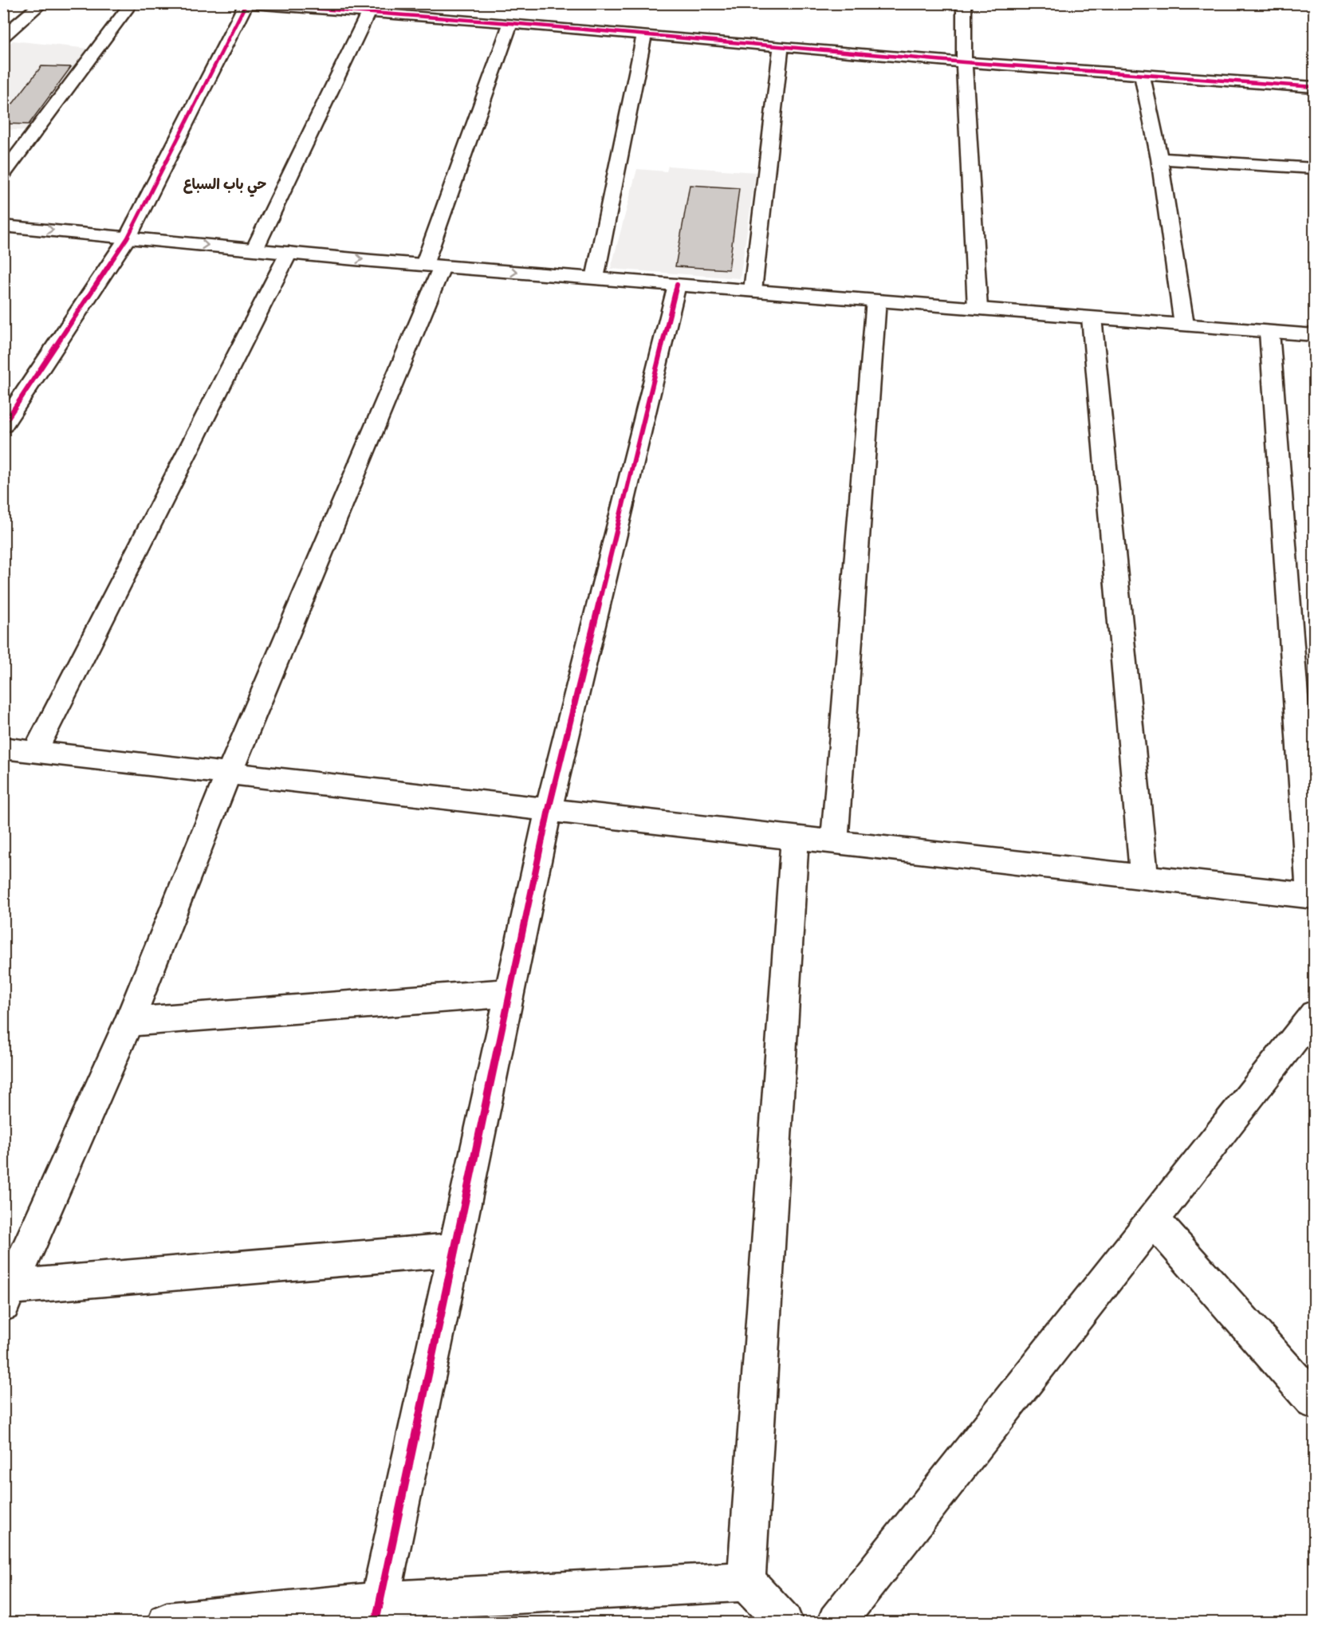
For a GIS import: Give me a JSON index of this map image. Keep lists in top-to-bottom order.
{
  "districts": ["حي باب السباع"]
}
